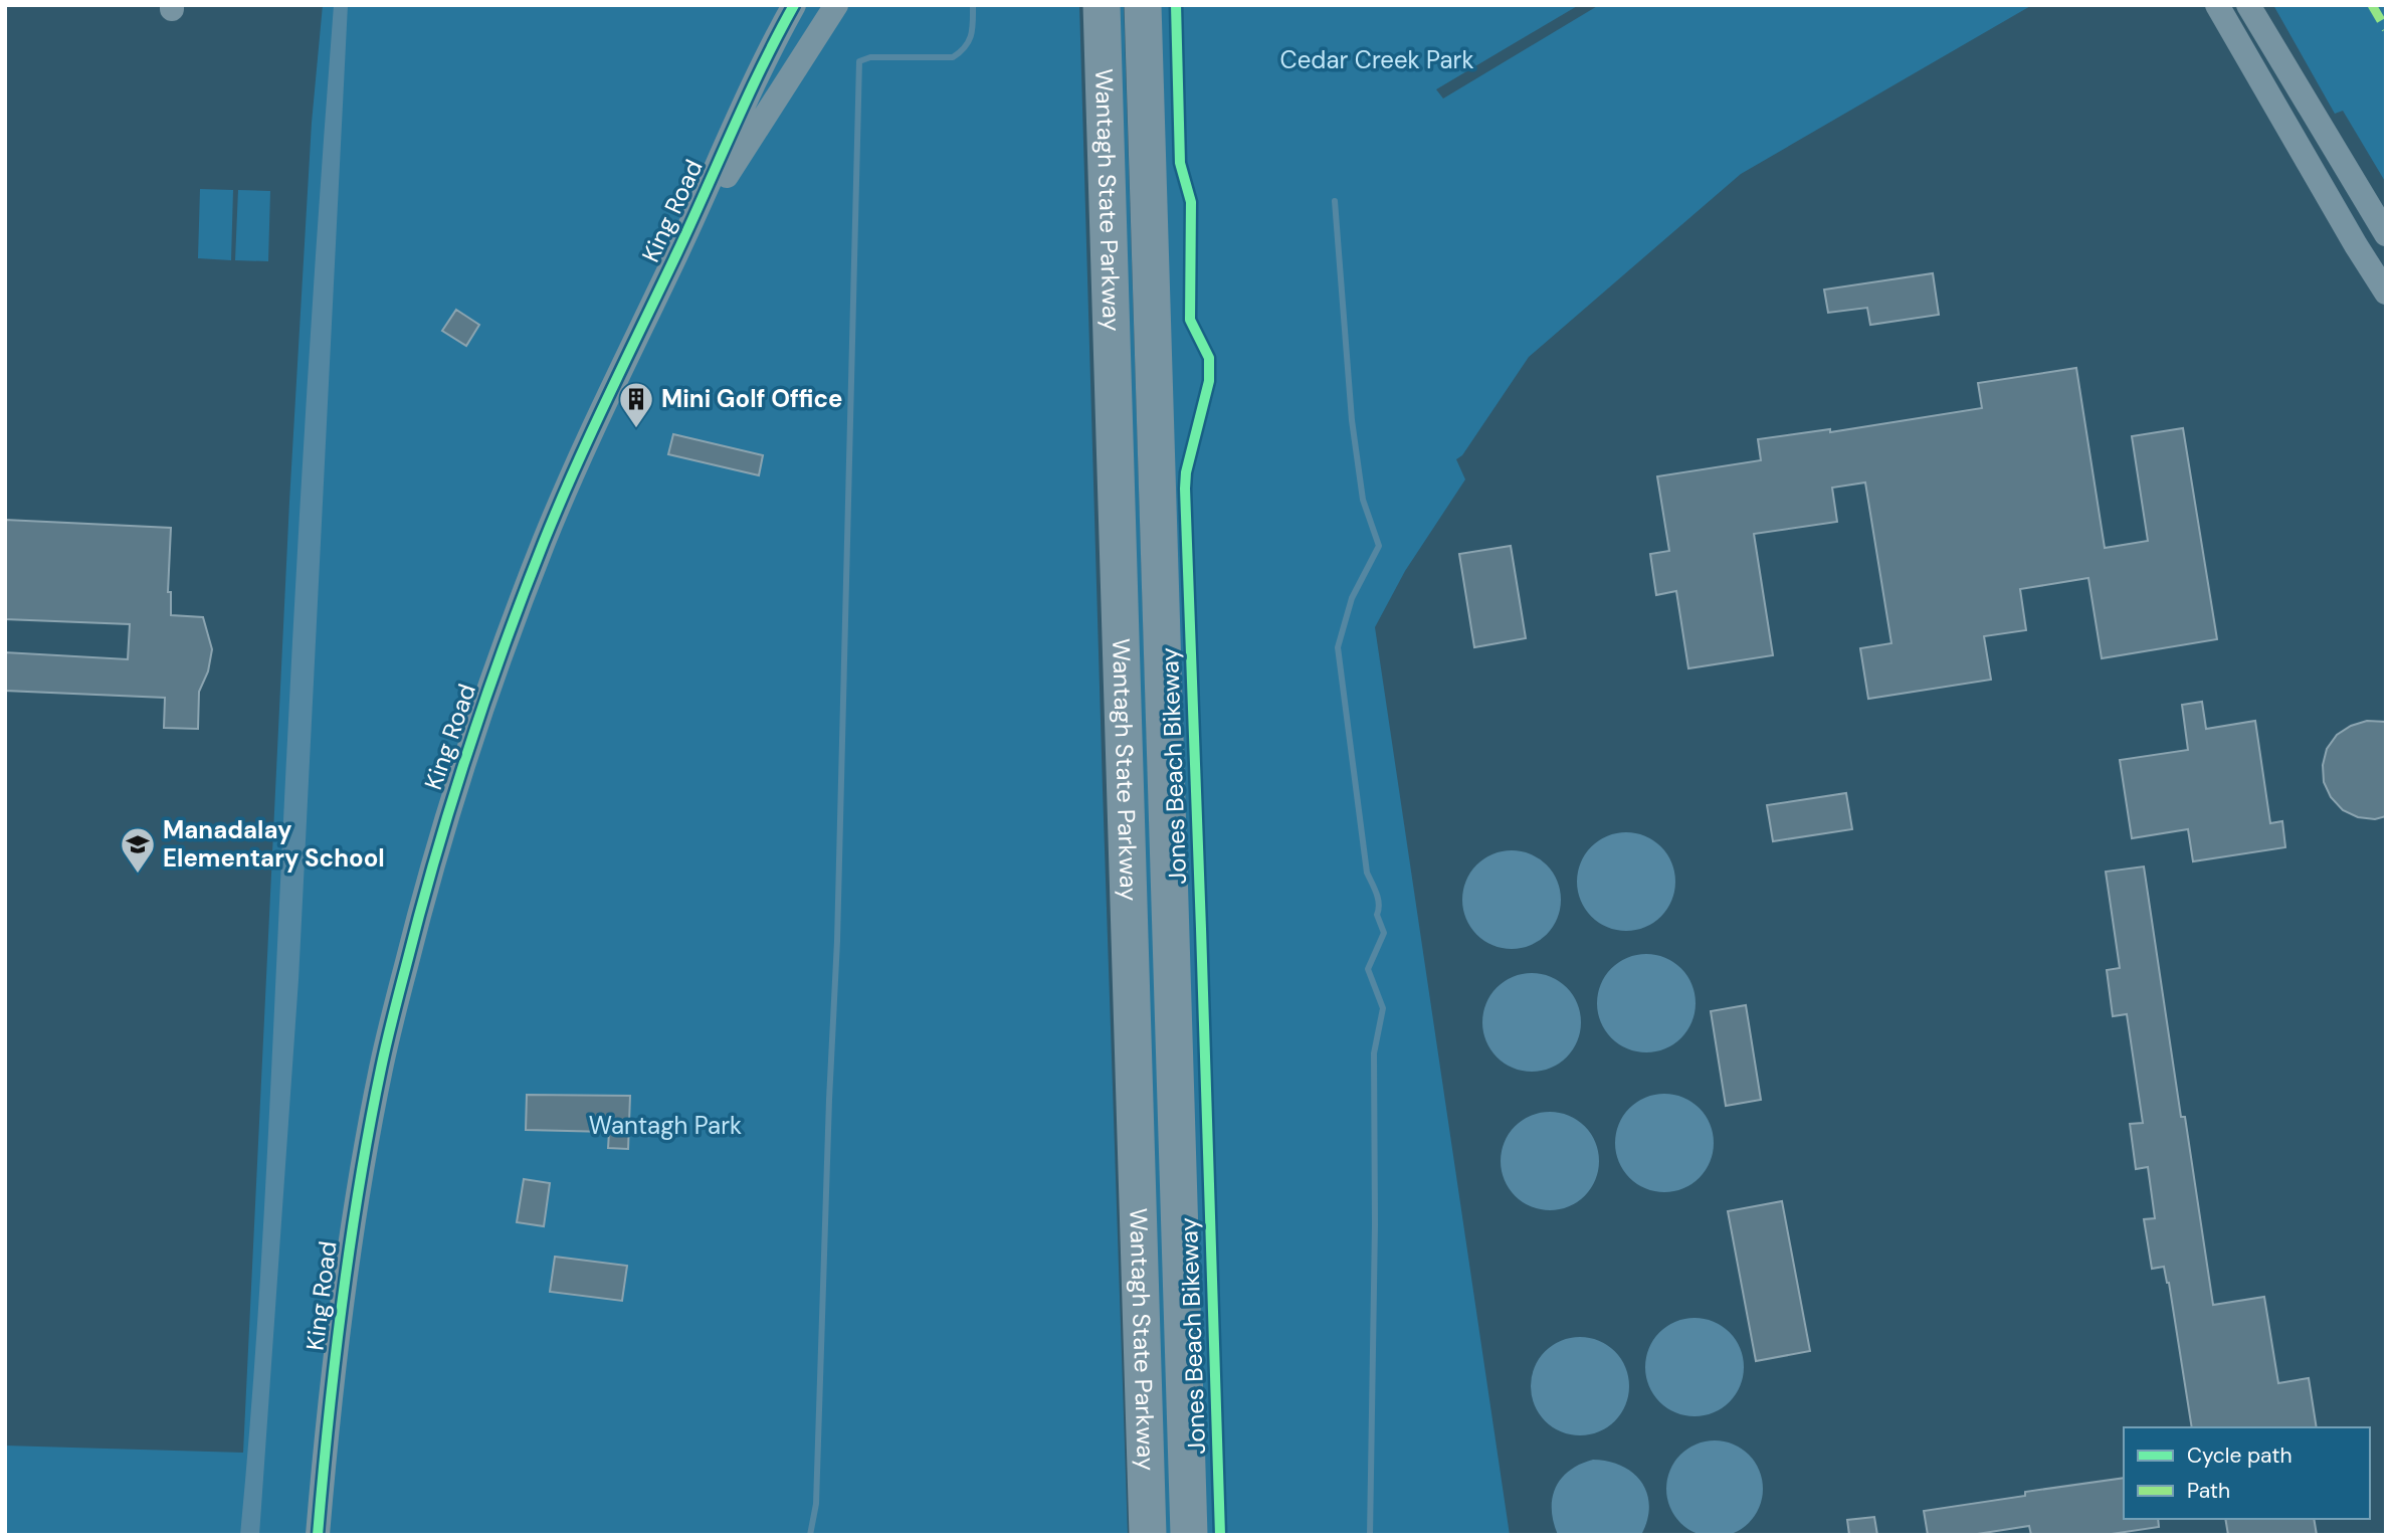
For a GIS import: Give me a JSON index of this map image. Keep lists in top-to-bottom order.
{
  "streets": {
    "highway": ["Wantagh State Parkway"],
    "street": ["King Road"],
    "cycle path": ["Jones Beach Bikeway"]
  },
  "parks": ["Cedar Creek Park", "Wantagh Park"],
  "places": {
    "building": ["Mini Golf Office"],
    "school or university": ["Manadalay Elementary School"]
  },
  "legend": ["Cycle path", "Path"]
}
